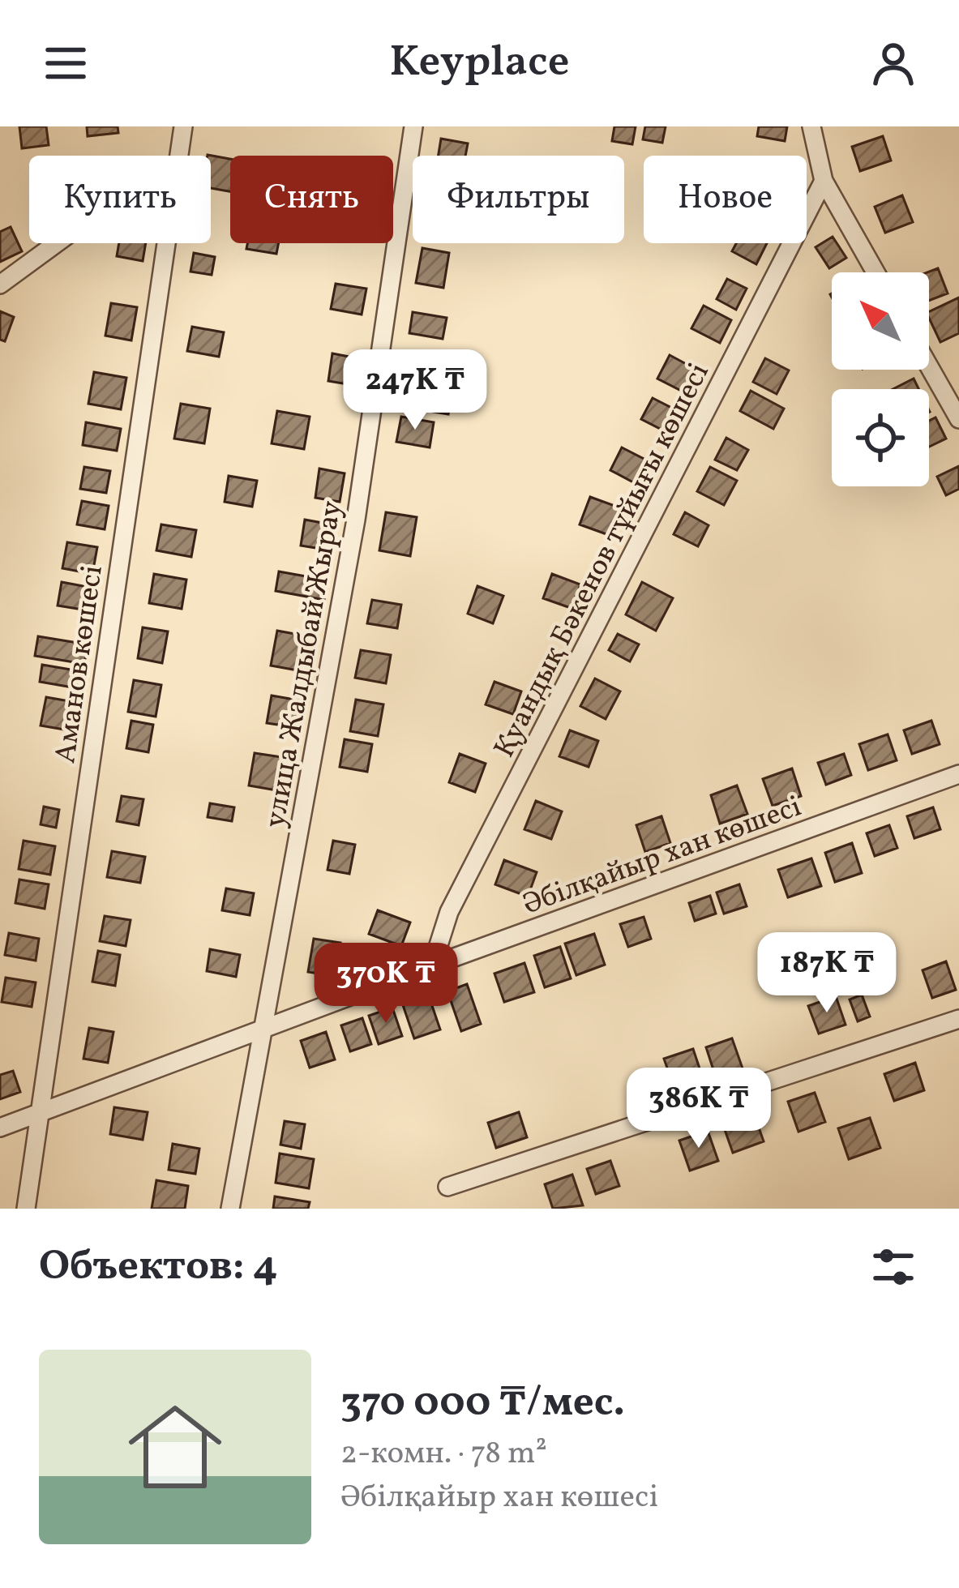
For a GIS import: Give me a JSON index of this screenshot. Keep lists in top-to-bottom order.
{
  "streets": {
    "street": [
      "Қуандық Бәкенов тұйығы көшесі",
      "Аманов көшесі",
      "улица Жалдыбай Жырау",
      "Әбілқайыр хан көшесі"
    ]
  },
  "crossings": [
    ["Қуандық Бәкенов тұйығы көшесі", "Әбілқайыр хан көшесі"],
    ["Аманов көшесі", "Әбілқайыр хан көшесі"],
    ["улица Жалдыбай Жырау", "Әбілқайыр хан көшесі"]
  ],
  "north": "top left",
  "page": {
    "header": "Keyplace",
    "chip": [
      "Купить",
      "Снять",
      "Фильтры",
      "Новое"
    ],
    "price": [
      "247K ₸",
      "187K ₸",
      "370K ₸",
      "386K ₸"
    ],
    "heading": "Объектов: 4",
    "list": [
      {
        "name": "370 000 ₸/мес.",
        "note": "2-комн. · 78 m² · Әбілқайыр хан көшесі"
      }
    ]
  }
}
